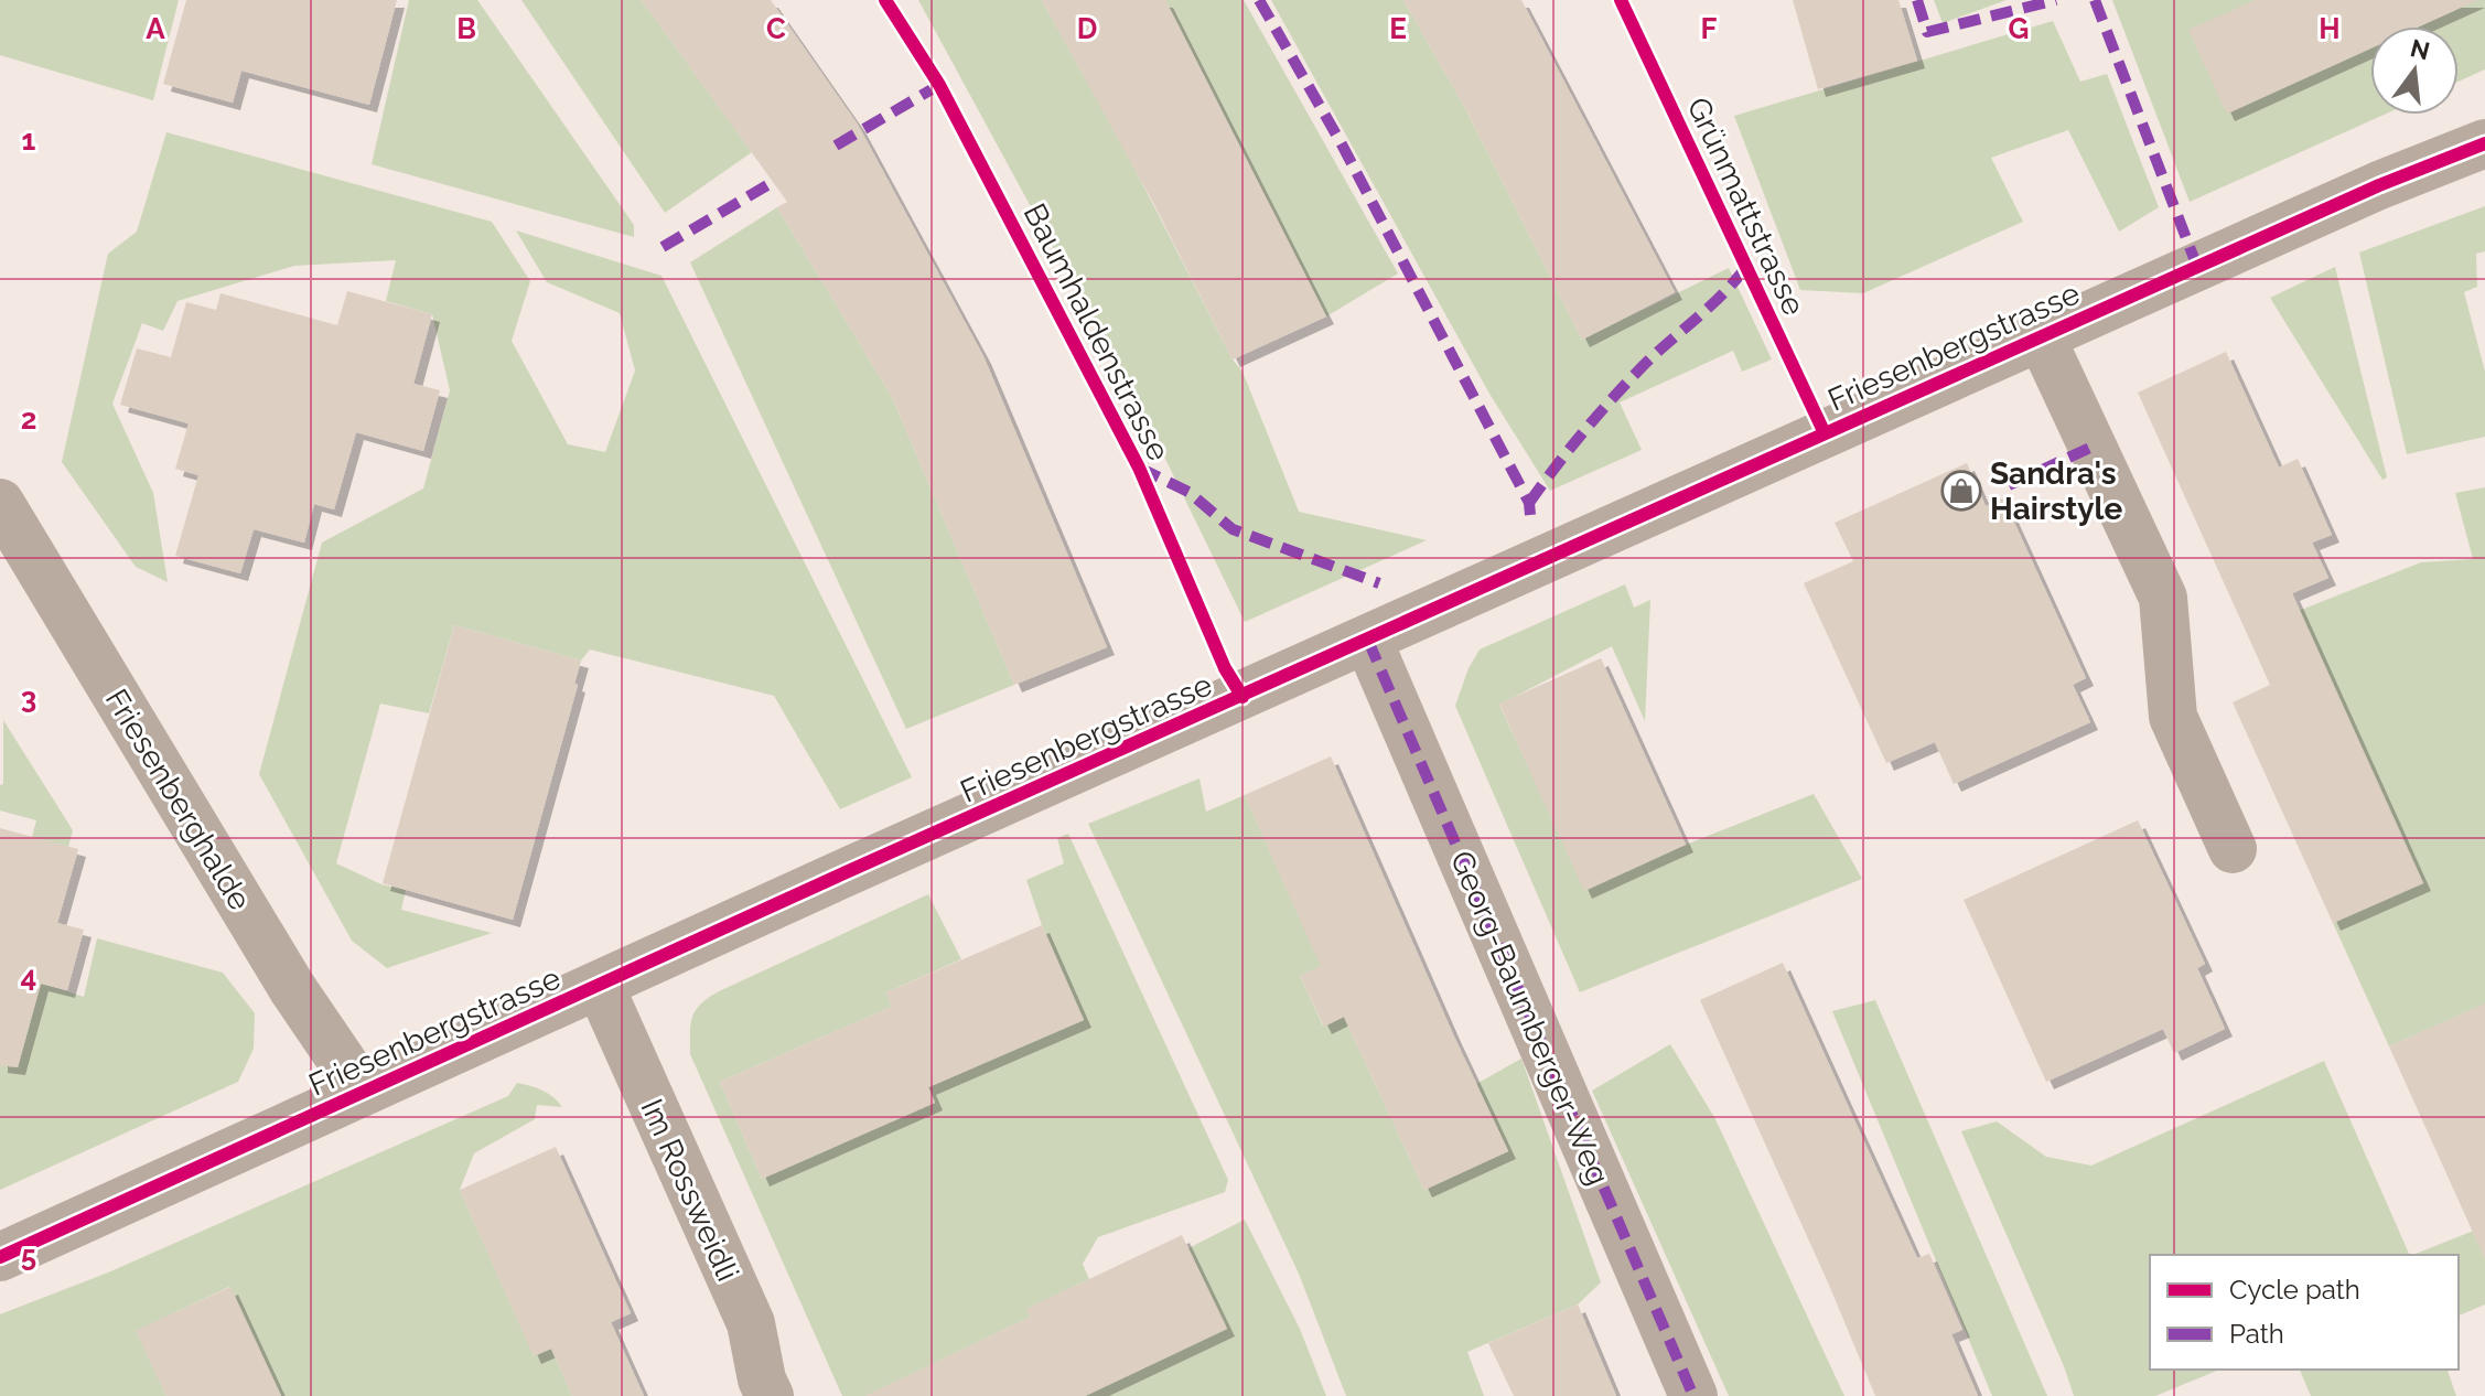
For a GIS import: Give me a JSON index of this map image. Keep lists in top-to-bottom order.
{
  "streets": {
    "street": [
      "Friesenbergstrasse",
      "Friesenberghalde",
      "Georg-Baumberger-Weg",
      "Im Rossweidli"
    ],
    "cycle path": ["Grünmattstrasse", "Baumhaldenstrasse"]
  },
  "crossings": [
    ["Friesenbergstrasse", "Friesenberghalde"],
    ["Friesenbergstrasse", "Georg-Baumberger-Weg"],
    ["Friesenbergstrasse", "Im Rossweidli"]
  ],
  "places": {
    "shop": ["Sandra's Hairstyle"]
  },
  "legend": ["Cycle path", "Path"],
  "north": "top",
  "grid": {
    "columns": [
      "A",
      "B",
      "C",
      "D",
      "E",
      "F",
      "G",
      "H"
    ],
    "rows": [
      "1",
      "2",
      "3",
      "4",
      "5"
    ]
  }
}
